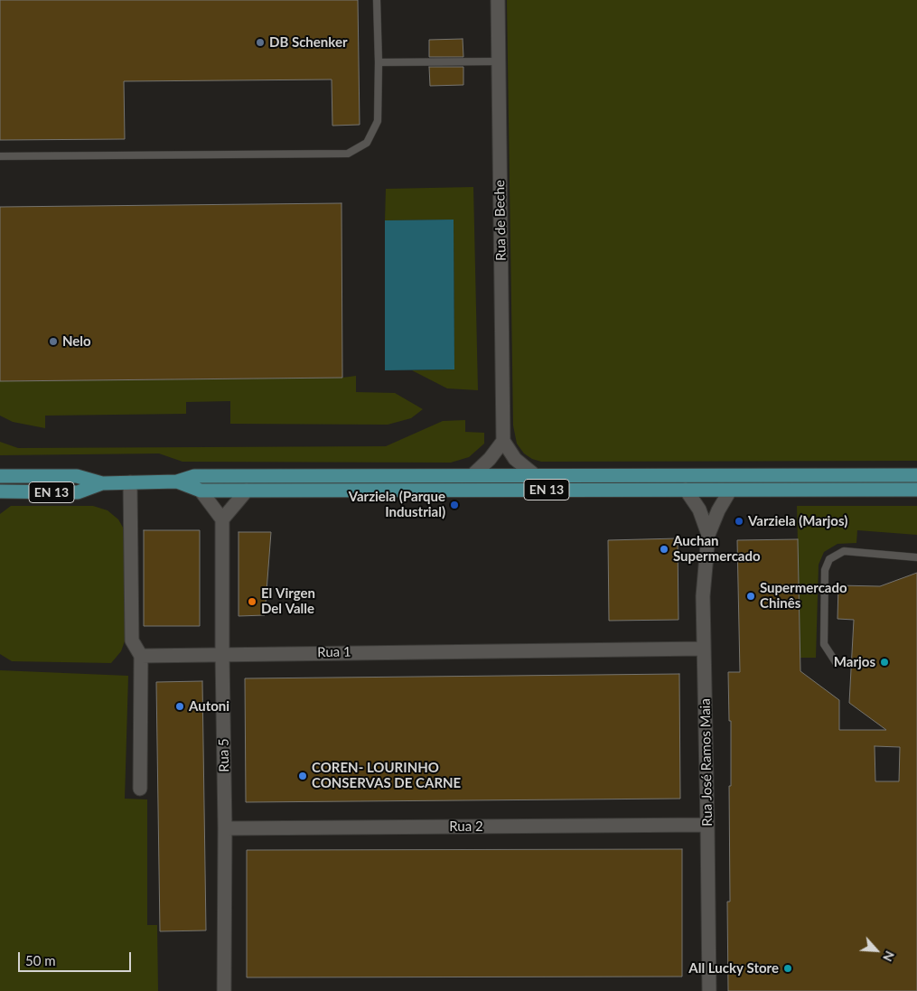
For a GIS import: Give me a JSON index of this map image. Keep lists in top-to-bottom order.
{
  "streets": {
    "main road": ["EN 13"],
    "street": [
      "Rua de Beche",
      "Rua 1",
      "Rua 5",
      "Rua José Ramos Maia",
      "Rua 2"
    ]
  },
  "crossings": [
    ["EN 13", "Rua José Ramos Maia"],
    ["Rua 1", "Rua 5"],
    ["Rua 1", "Rua José Ramos Maia"],
    ["Rua 5", "Rua 2"],
    ["Rua José Ramos Maia", "Rua 2"]
  ],
  "places": [
    "DB Schenker",
    "Nelo",
    "Varziela (Parque Industrial)",
    "Varziela (Marjos)",
    "Auchan Supermercado",
    "Supermercado Chinês",
    "El Virgen Del Valle",
    "Marjos",
    "Autoni",
    "COREN- LOURINHO CONSERVAS DE CARNE",
    "All Lucky Store"
  ],
  "scale_bar": "50 m",
  "north": "bottom right"
}
